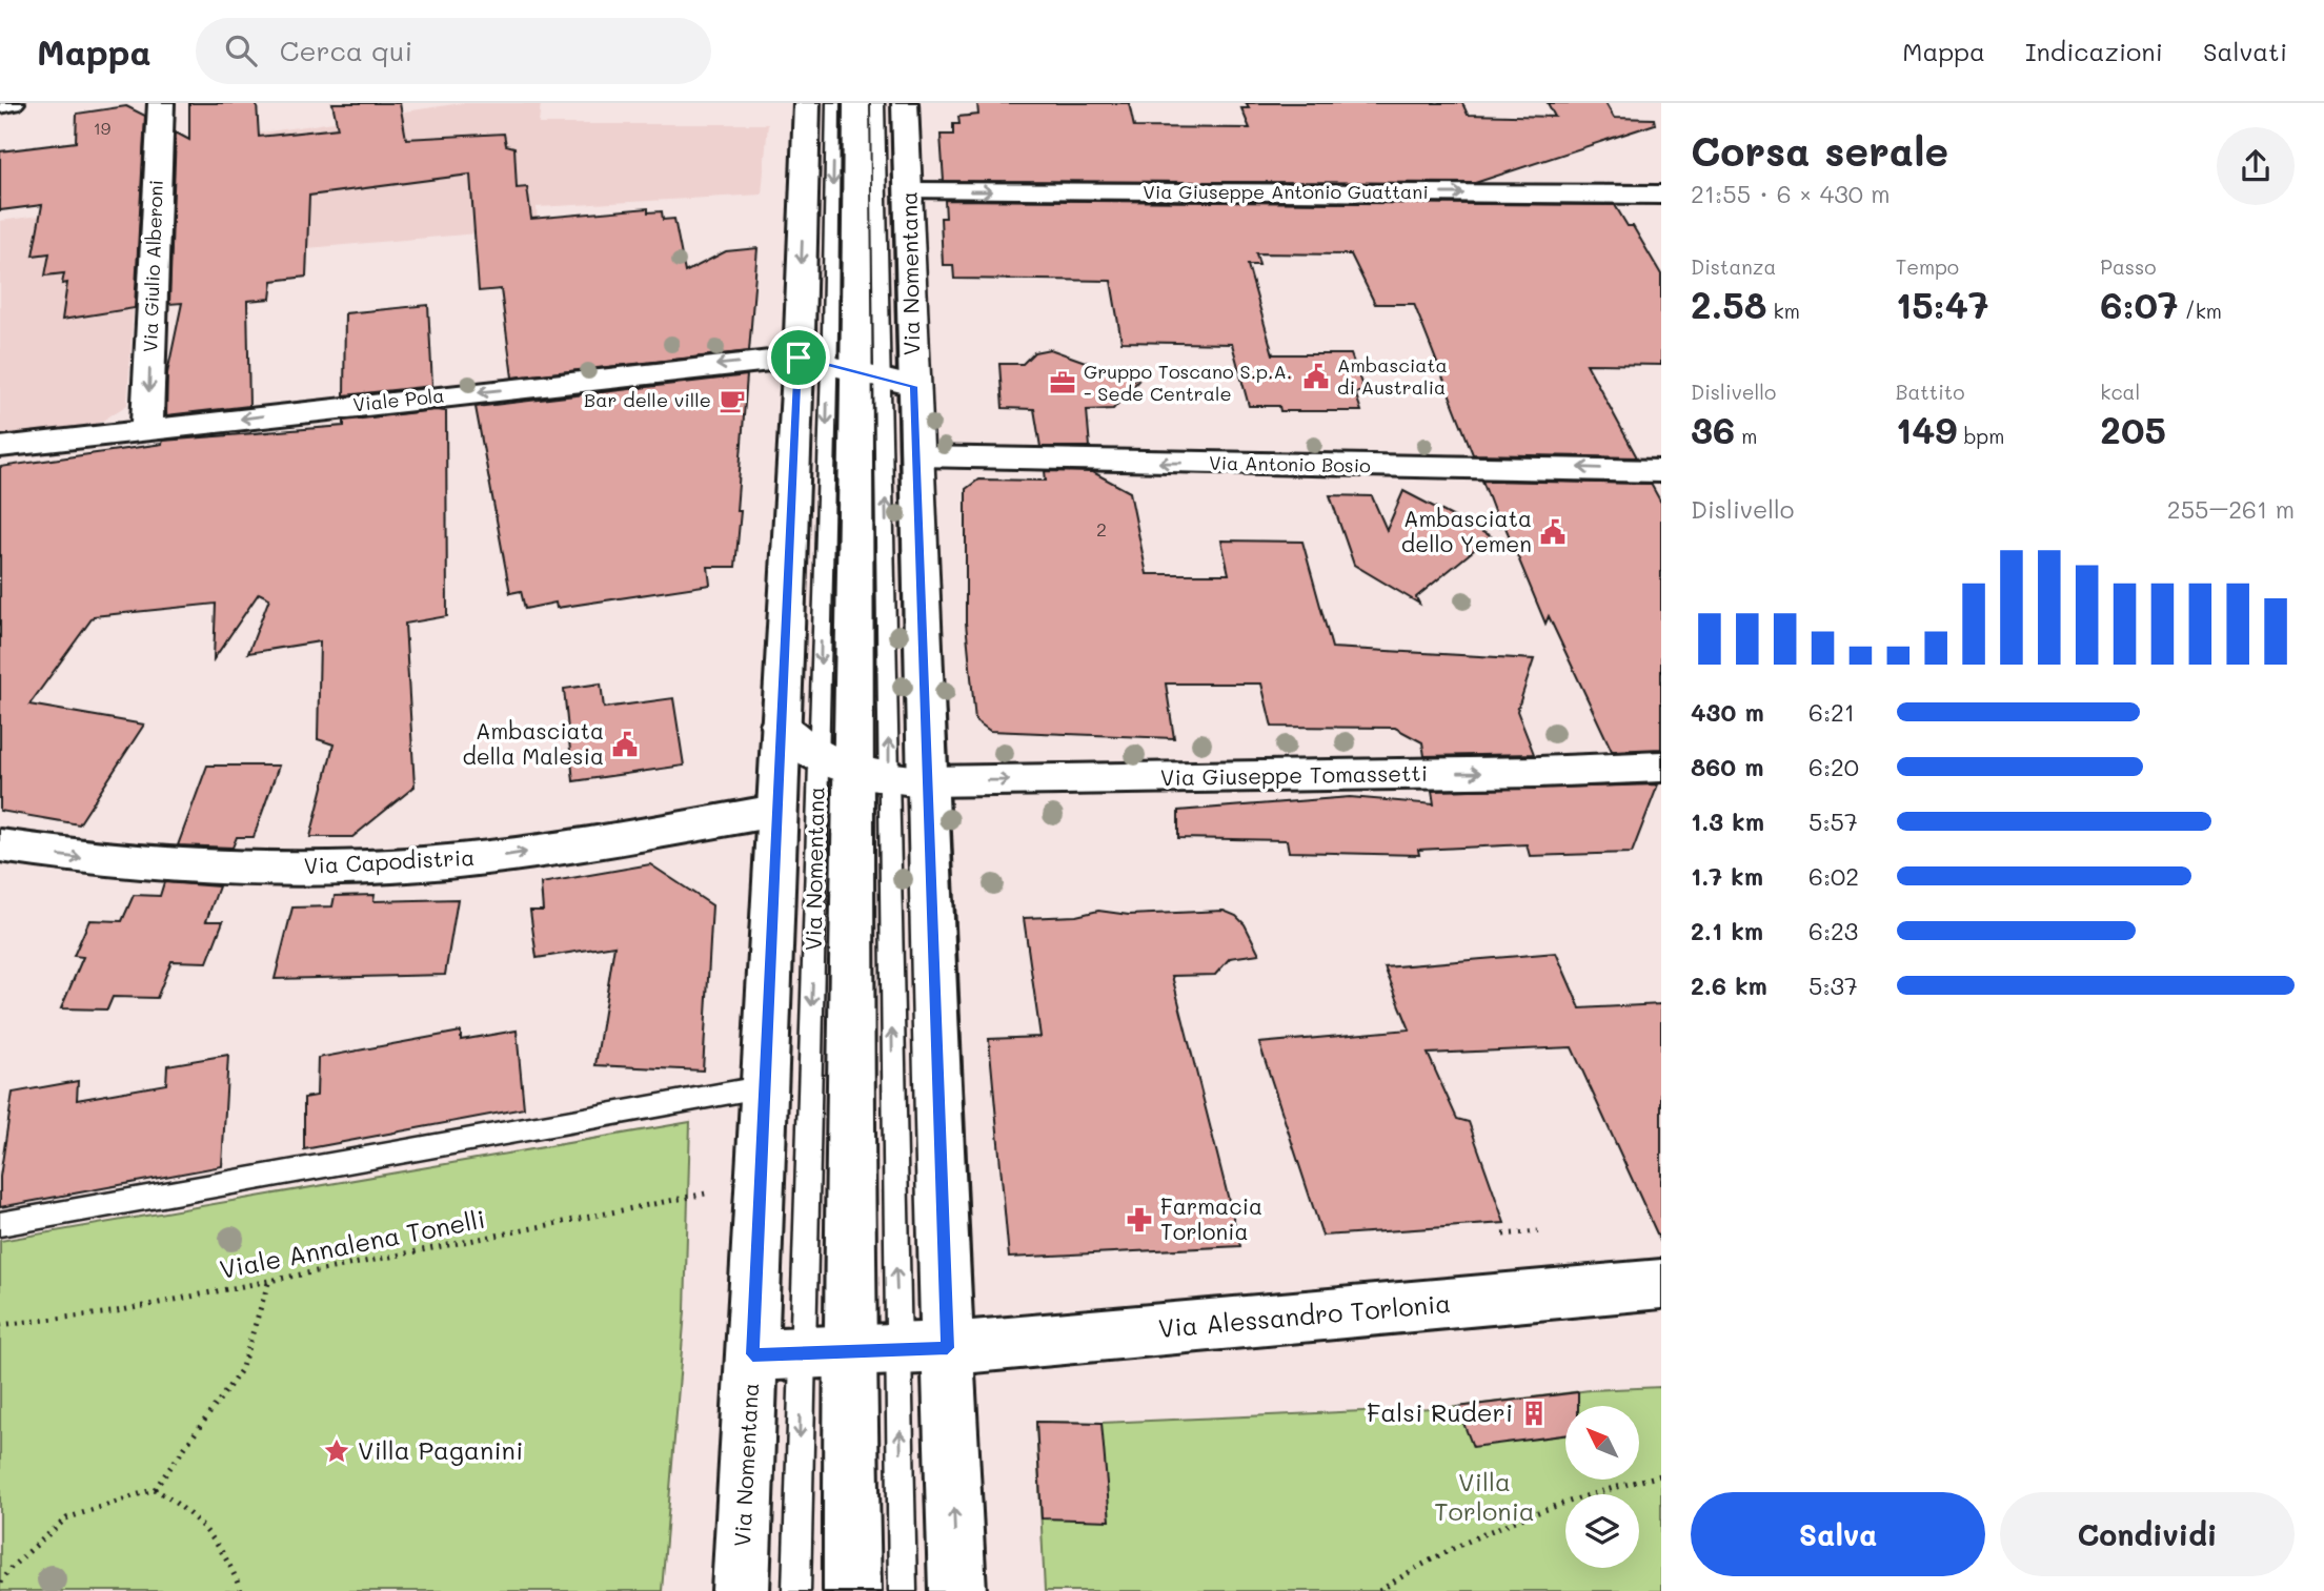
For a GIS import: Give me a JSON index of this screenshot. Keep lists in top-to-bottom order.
{
  "streets": {
    "street": [
      "Via Giuseppe Antonio Guattani",
      "Via Giulio Alberoni",
      "Via Nomentana",
      "Viale Pola",
      "Via Antonio Bosio",
      "Via Giuseppe Tomassetti",
      "Via Capodistria",
      "Via Alessandro Torlonia"
    ],
    "path": ["Viale Annalena Tonelli"]
  },
  "crossings": [
    ["Via Giuseppe Antonio Guattani", "Via Nomentana"],
    ["Via Giulio Alberoni", "Viale Pola"],
    ["Via Nomentana", "Viale Pola"],
    ["Via Nomentana", "Via Antonio Bosio"],
    ["Via Nomentana", "Via Giuseppe Tomassetti"],
    ["Via Nomentana", "Via Capodistria"],
    ["Via Nomentana", "Via Alessandro Torlonia"]
  ],
  "one_way": [
    "Via Giuseppe Antonio Guattani",
    "Via Giulio Alberoni",
    "Viale Pola",
    "Via Antonio Bosio",
    "Via Giuseppe Tomassetti",
    "Via Capodistria"
  ],
  "parks": ["Villa Torlonia"],
  "places": {
    "public building": ["Ambasciata di Australia", "Ambasciata dello Yemen", "Ambasciata della Malesia"],
    "office": ["Gruppo Toscano S.p.A. - Sede Centrale"],
    "cafe": ["Bar delle ville"],
    "pharmacy": ["Farmacia Torlonia"],
    "building": ["Falsi Ruderi"],
    "place": ["Villa Paganini"]
  },
  "house_numbers": ["19", "2"],
  "north": "top left",
  "page": {
    "header": "Mappa",
    "search": "Cerca qui",
    "nav": ["Mappa", "Indicazioni", "Salvati"],
    "heading": ["Corsa serale", "21:55 · 6 × 430 m"],
    "stats": [
      ["Distanza", "2.58 km"],
      ["Tempo", "15:47"],
      ["Passo", "6:07 /km"],
      ["Dislivello", "36 m"],
      ["Battito", "149 bpm"],
      ["kcal", "205"]
    ],
    "chart": ["Dislivello", "255–261 m"],
    "list": [
      {
        "name": "430 m",
        "note": "6:21"
      },
      {
        "name": "860 m",
        "note": "6:20"
      },
      {
        "name": "1.3 km",
        "note": "5:57"
      },
      {
        "name": "1.7 km",
        "note": "6:02"
      },
      {
        "name": "2.1 km",
        "note": "6:23"
      },
      {
        "name": "2.6 km",
        "note": "5:37"
      }
    ],
    "buttons": ["Salva", "Condividi"]
  }
}
